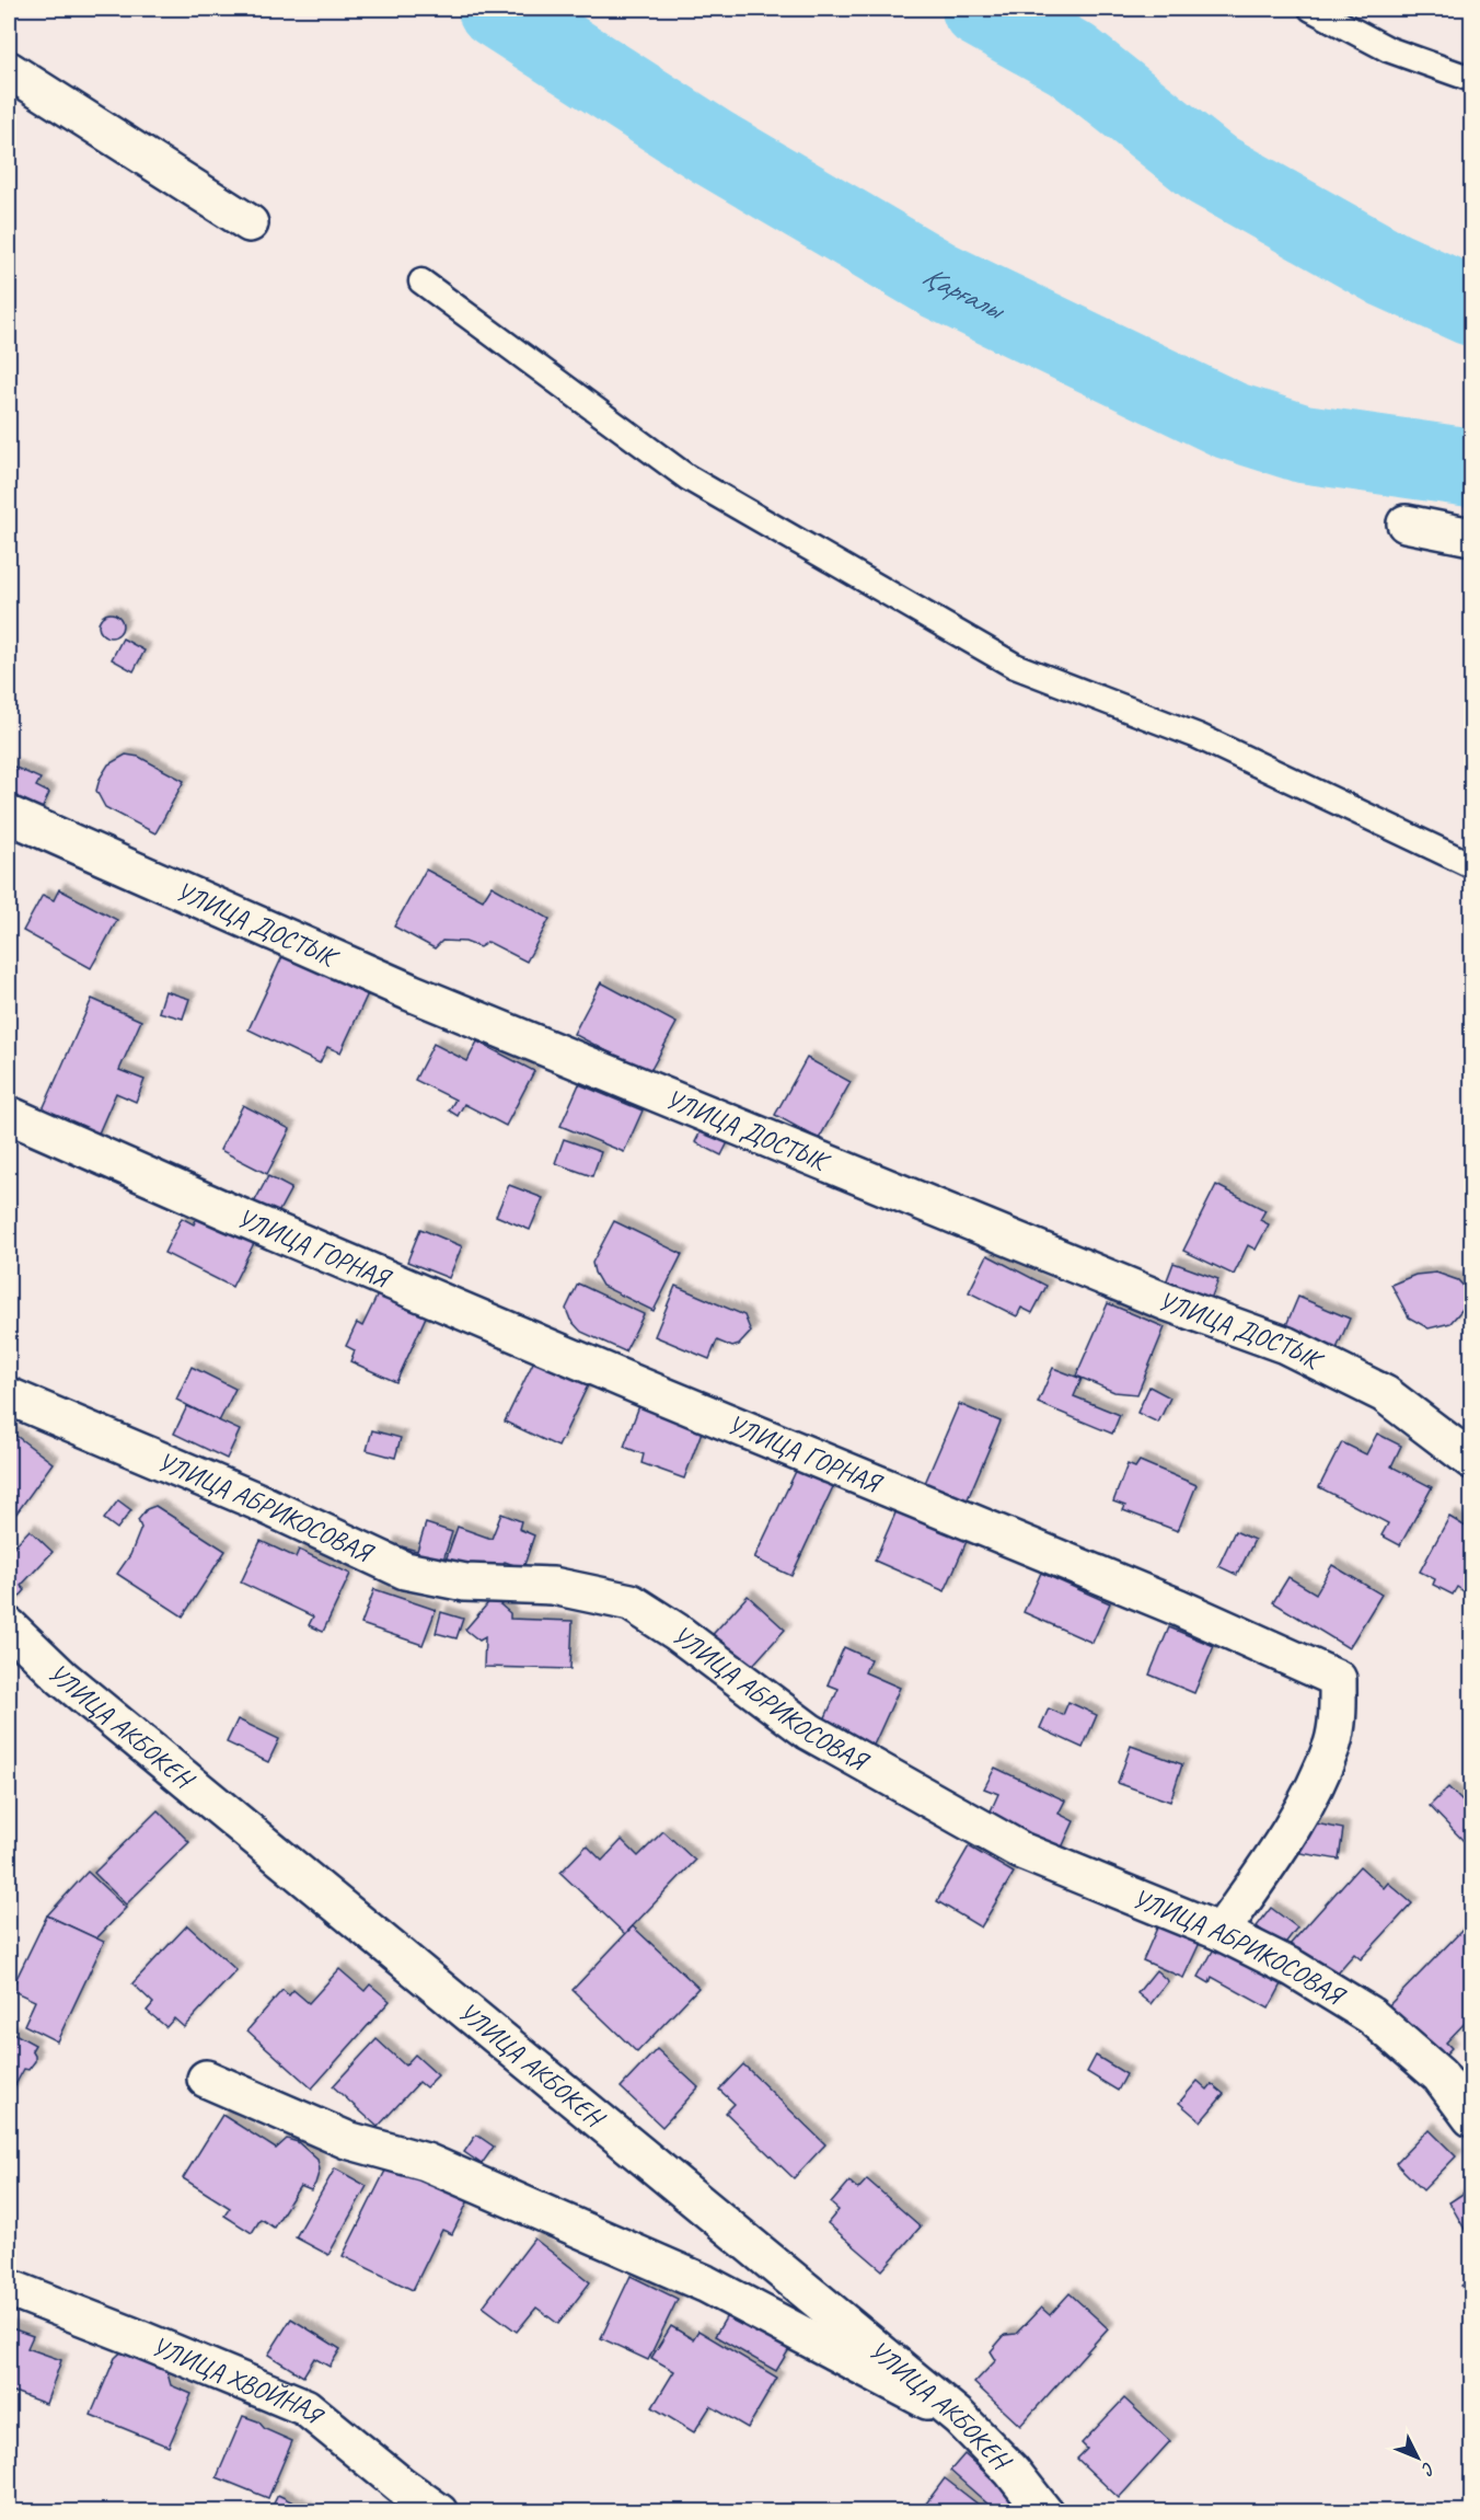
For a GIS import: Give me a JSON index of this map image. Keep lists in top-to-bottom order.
{
  "streets": {
    "street": [
      "УЛИЦА ДОСТЫК",
      "УЛИЦА ГОРНАЯ",
      "УЛИЦА АБРИКОСОВАЯ",
      "УЛИЦА АКБОКЕН",
      "УЛИЦА ХВОЙНАЯ"
    ]
  },
  "crossings": [
    ["УЛИЦА ГОРНАЯ", "УЛИЦА АБРИКОСОВАЯ"]
  ],
  "water": ["Қарғалы"],
  "north": "bottom right"
}
